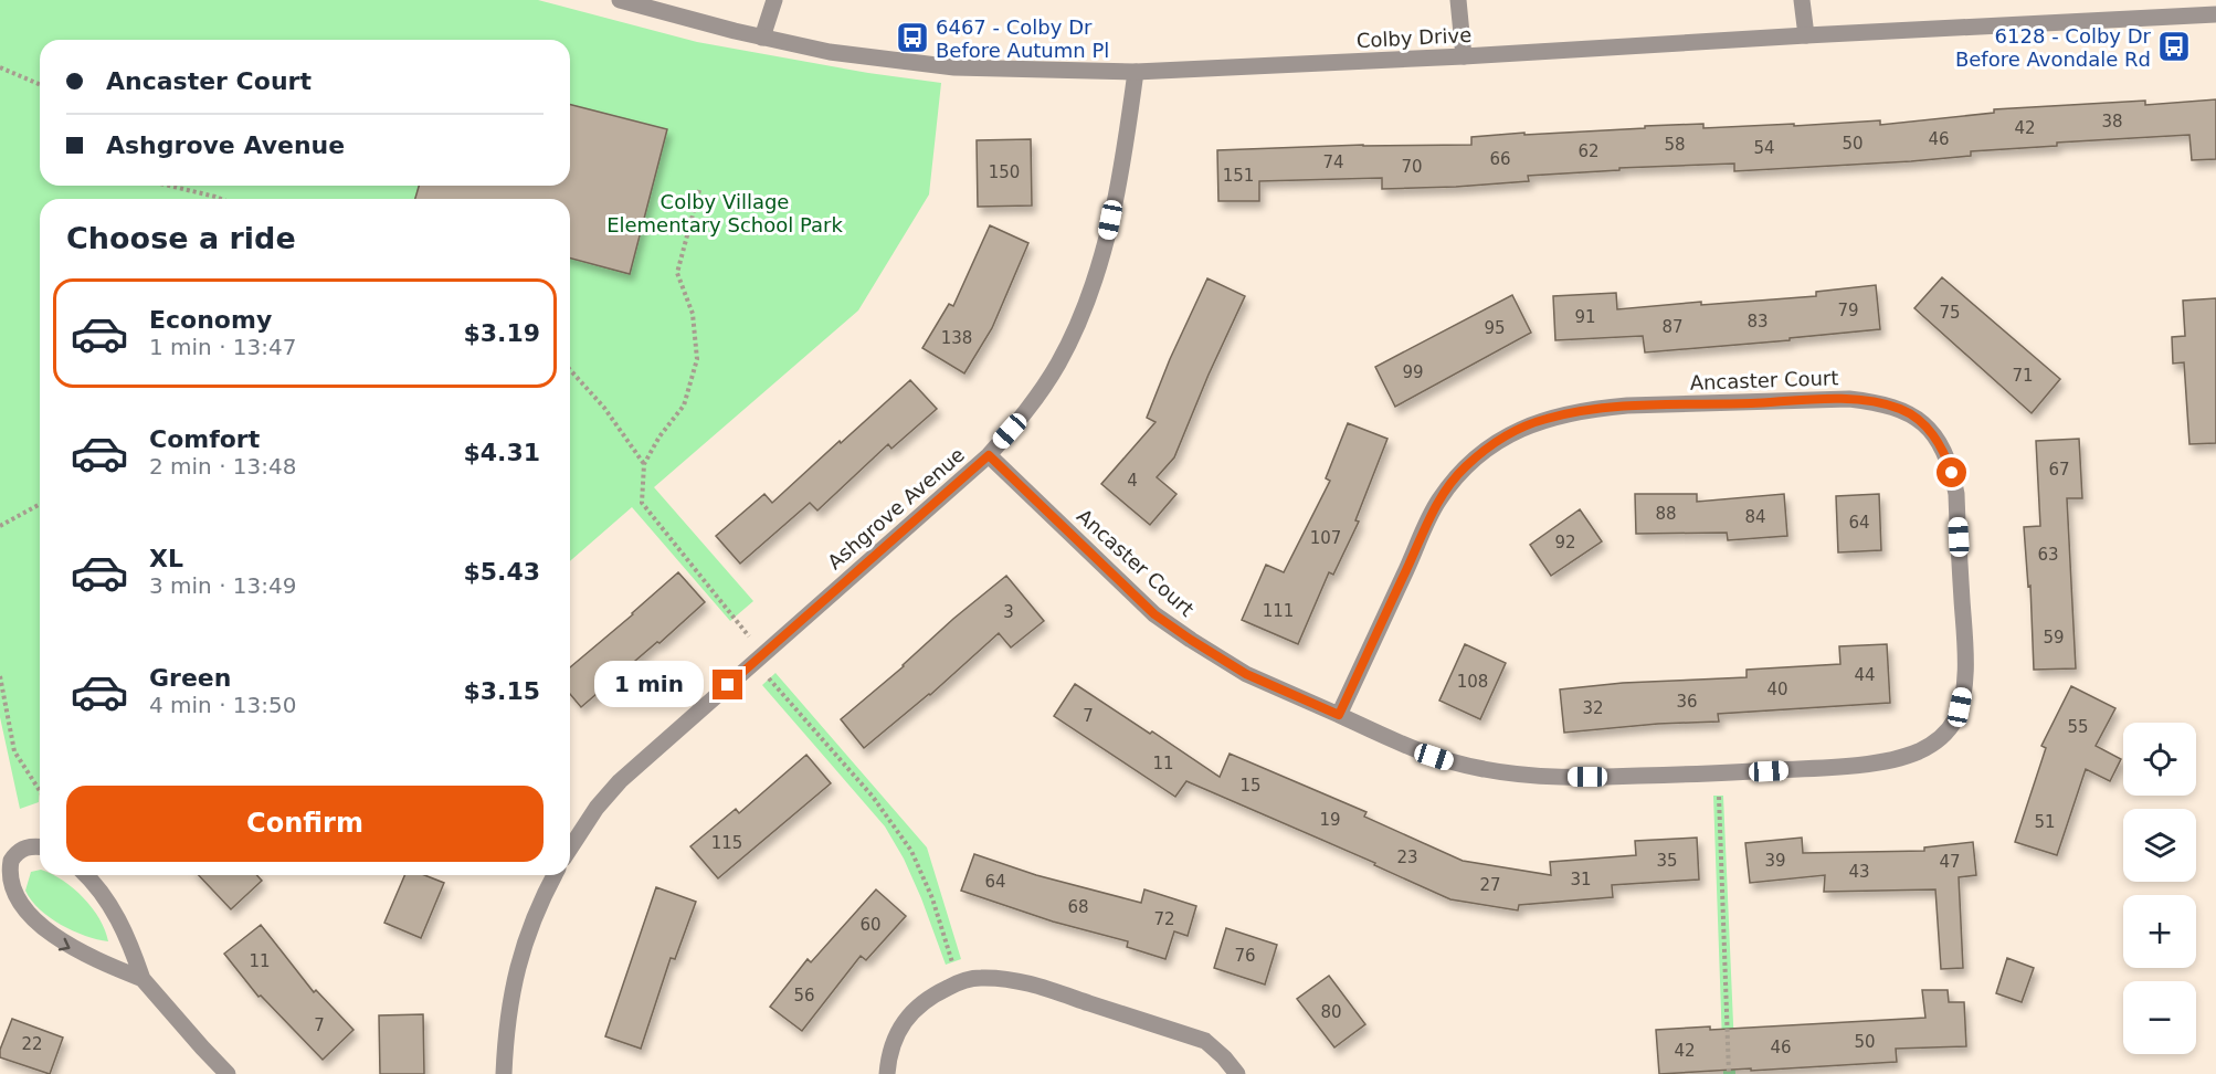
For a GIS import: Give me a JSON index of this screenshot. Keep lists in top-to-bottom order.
{
  "streets": {
    "street": ["Colby Drive", "Ancaster Court", "Ashgrove Avenue"]
  },
  "crossings": [
    ["Colby Drive", "Ashgrove Avenue"],
    ["Ancaster Court", "Ashgrove Avenue"]
  ],
  "parks": ["Colby Village Elementary School Park"],
  "places": {
    "bus stop": ["6467 - Colby Dr Before Autumn Pl", "6128 - Colby Dr Before Avondale Rd"]
  },
  "house_numbers": [
    "38",
    "42",
    "46",
    "50",
    "58",
    "54",
    "62",
    "66",
    "74",
    "70",
    "150",
    "151",
    "79",
    "75",
    "91",
    "83",
    "87",
    "95",
    "138",
    "99",
    "71",
    "67",
    "4",
    "88",
    "84",
    "64",
    "107",
    "92",
    "63",
    "111",
    "3",
    "59",
    "44",
    "108",
    "40",
    "36",
    "32",
    "7",
    "55",
    "11",
    "15",
    "19",
    "51",
    "115",
    "23",
    "35",
    "39",
    "47",
    "43",
    "31",
    "64",
    "27",
    "68",
    "72",
    "60",
    "76",
    "11",
    "56",
    "80",
    "7",
    "50",
    "22",
    "46",
    "42"
  ],
  "page": {
    "banner": ["Ancaster Court", "Ashgrove Avenue"],
    "heading": "Choose a ride",
    "list": [
      {
        "name": "Economy",
        "note": "1 min · 13:47",
        "value": "$3.19"
      },
      {
        "name": "Comfort",
        "note": "2 min · 13:48",
        "value": "$4.31"
      },
      {
        "name": "XL",
        "note": "3 min · 13:49",
        "value": "$5.43"
      },
      {
        "name": "Green",
        "note": "4 min · 13:50",
        "value": "$3.15"
      }
    ],
    "bubble": "1 min",
    "map_buttons": ["+", "−"],
    "buttons": "Confirm"
  }
}
